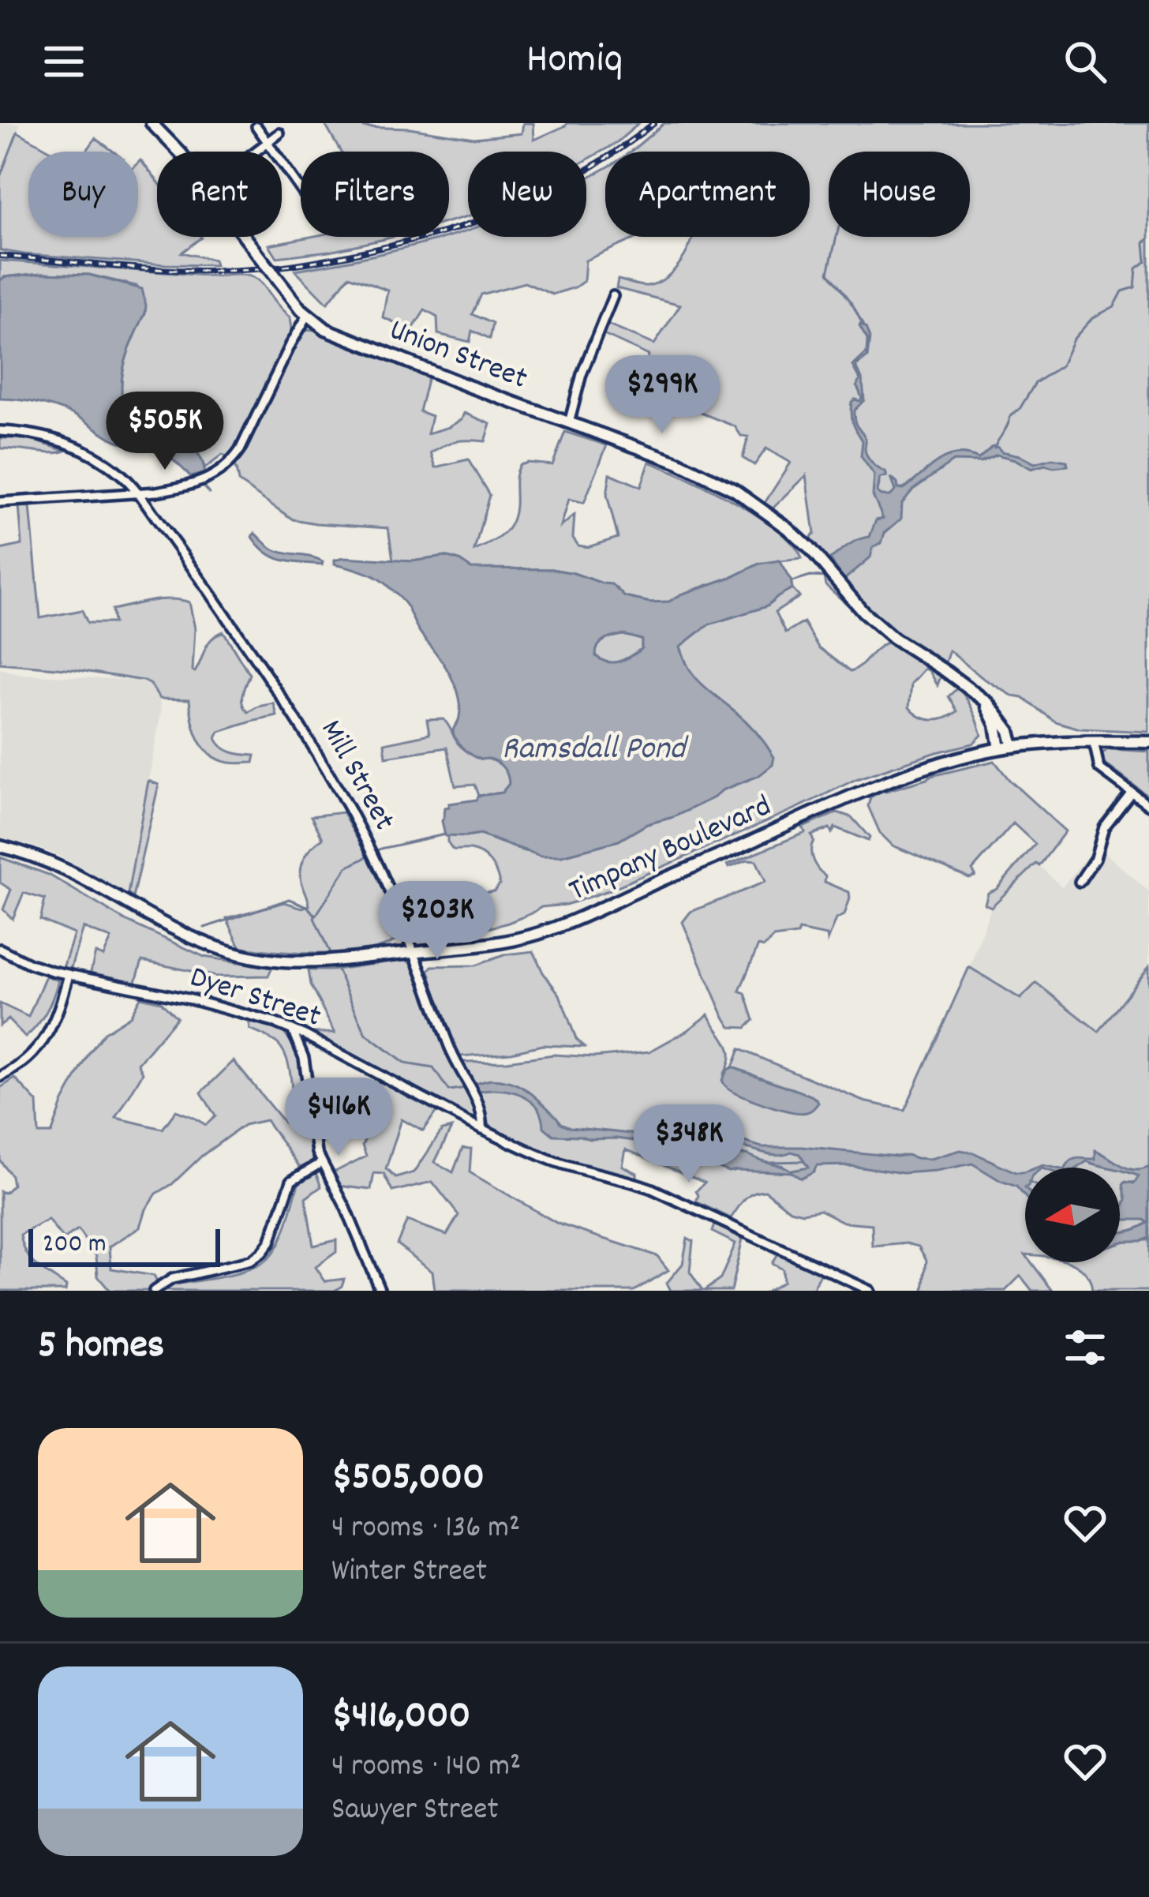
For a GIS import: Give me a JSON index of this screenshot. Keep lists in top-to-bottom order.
{
  "streets": {
    "main road": ["Union Street", "Timpany Boulevard"],
    "street": ["Mill Street", "Dyer Street"]
  },
  "crossings": [
    ["Union Street", "Timpany Boulevard"],
    ["Mill Street", "Timpany Boulevard"],
    ["Mill Street", "Dyer Street"]
  ],
  "water": ["Ramsdall Pond"],
  "scale_bar": "200 m",
  "north": "left",
  "page": {
    "header": "Homiq",
    "chip": [
      "Buy",
      "Rent",
      "Filters",
      "New",
      "Apartment",
      "House"
    ],
    "price": [
      "$299K",
      "$505K",
      "$203K",
      "$416K",
      "$348K"
    ],
    "scale": "200 m",
    "heading": "5 homes",
    "list": [
      {
        "name": "$505,000",
        "note": "4 rooms · 136 m² · Winter Street"
      },
      {
        "name": "$416,000",
        "note": "4 rooms · 140 m² · Sawyer Street"
      }
    ]
  }
}
